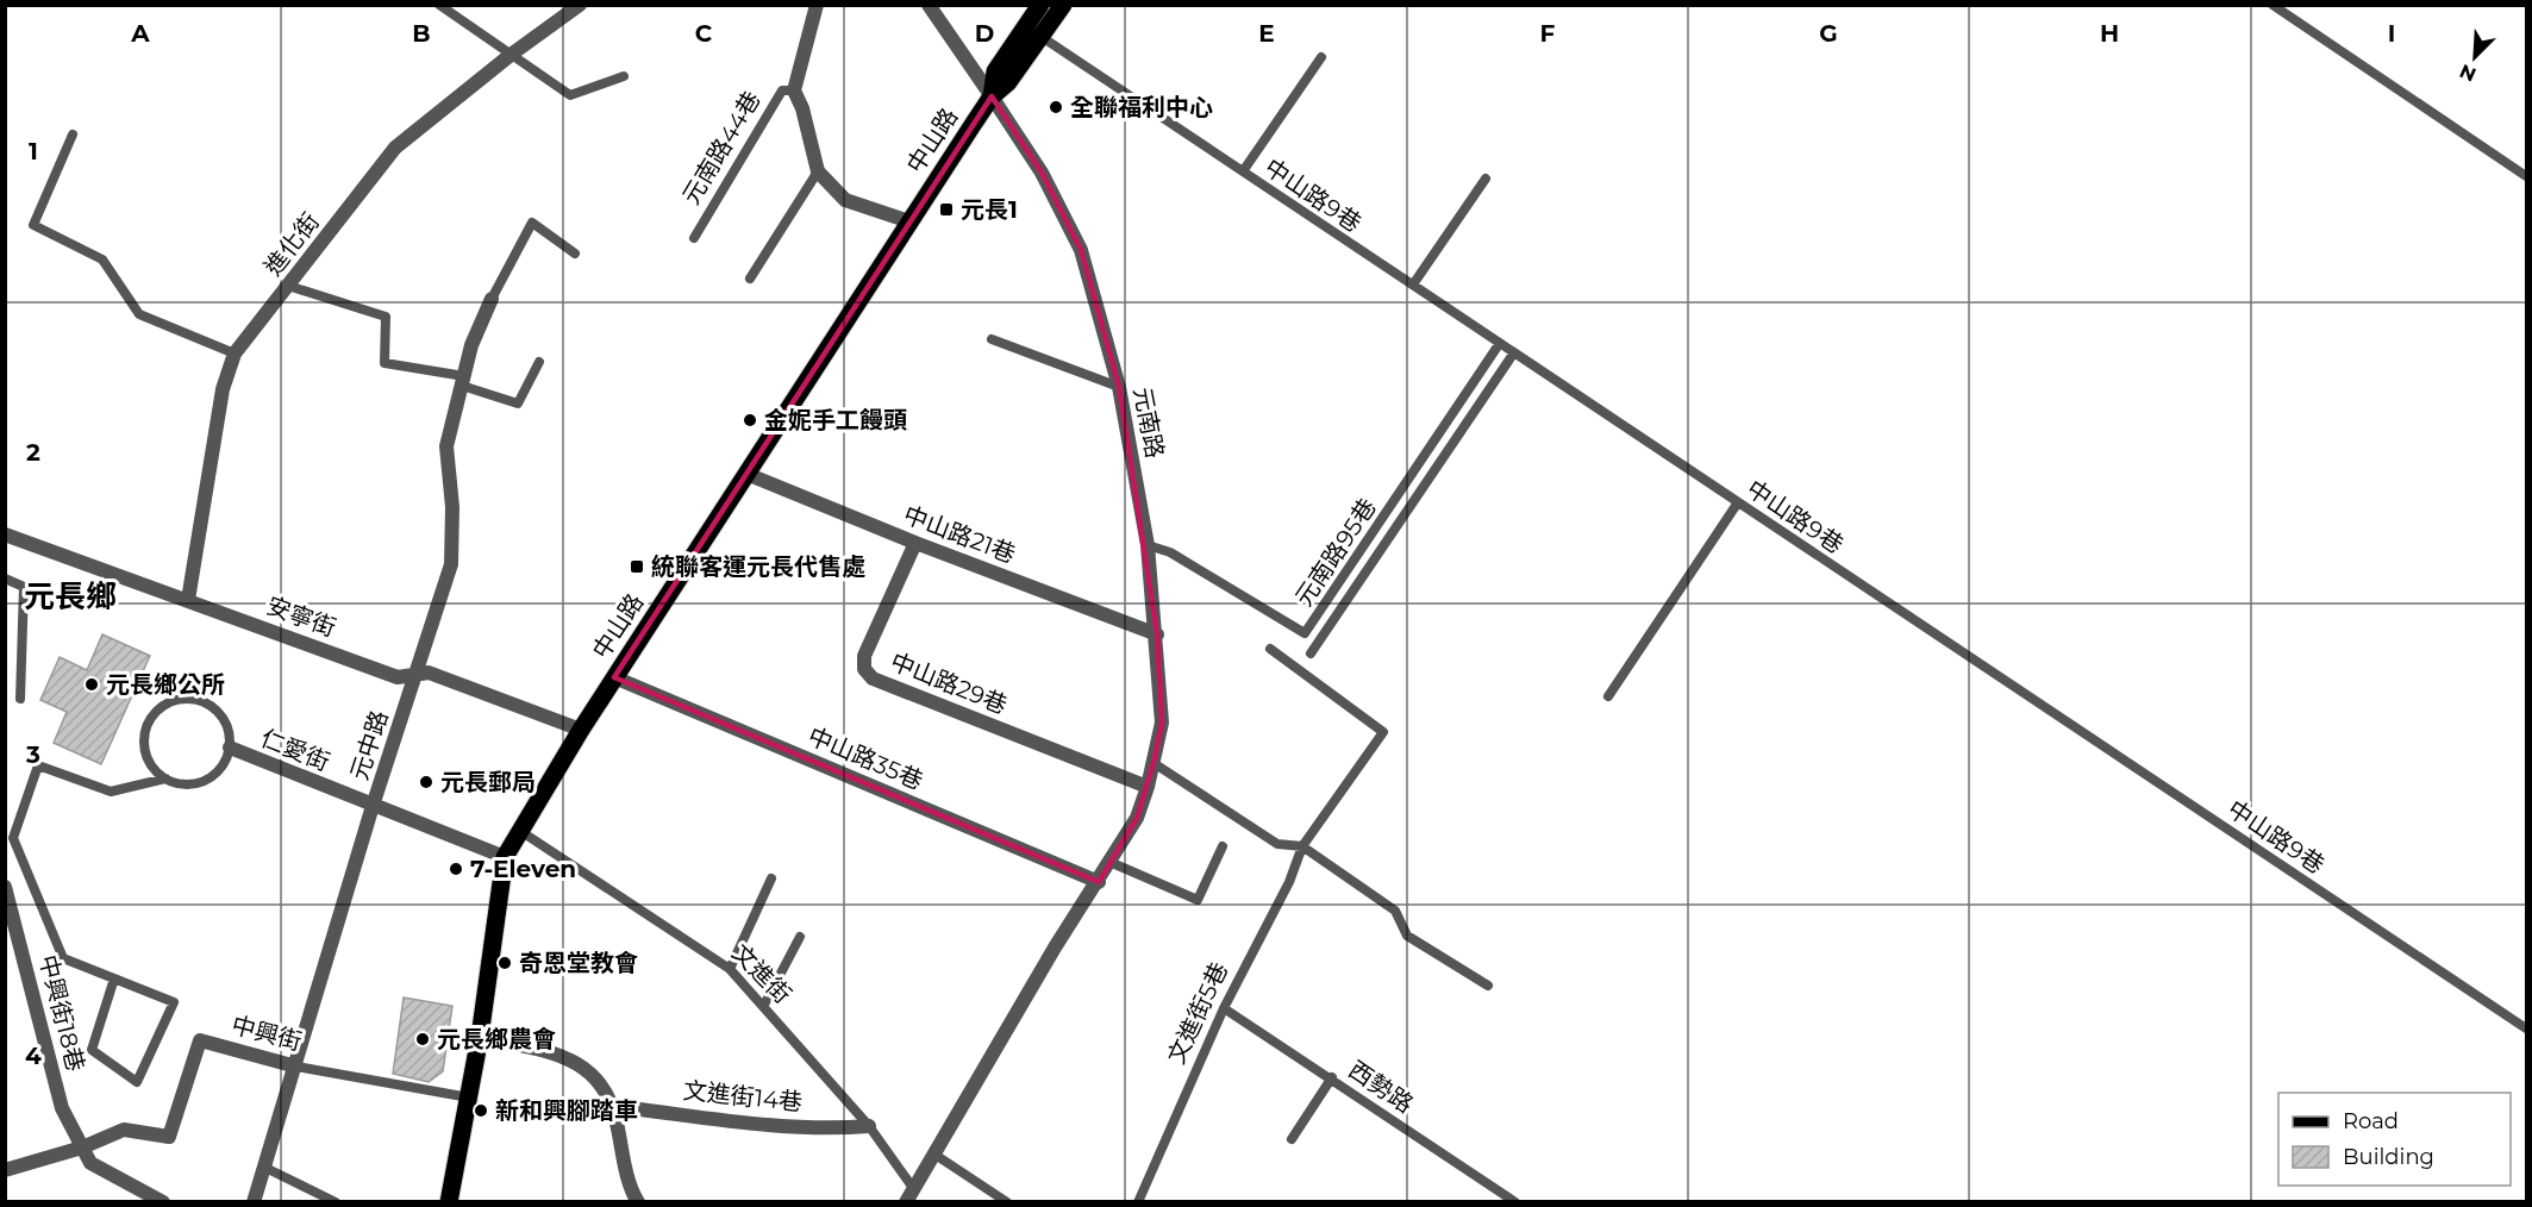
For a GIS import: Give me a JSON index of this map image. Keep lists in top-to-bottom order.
{
  "streets": {
    "main road": ["中山路"],
    "street": [
      "元南路44巷",
      "進化街",
      "元南路",
      "中山路21巷",
      "安寧街",
      "中山路29巷",
      "元中路",
      "仁愛街",
      "中山路35巷",
      "中興街18巷",
      "中興街",
      "文進街14巷"
    ],
    "lane": [
      "中山路9巷",
      "元南路95巷",
      "文進街",
      "文進街5巷",
      "西勢路"
    ]
  },
  "crossings": [
    ["中山路", "元南路44巷"],
    ["中山路", "中山路9巷"],
    ["中山路", "元南路"],
    ["中山路", "中山路21巷"],
    ["中山路", "安寧街"],
    ["中山路", "仁愛街"],
    ["中山路", "中山路35巷"],
    ["中山路", "文進街"],
    ["中山路", "中興街"],
    ["中山路9巷", "元南路95巷"],
    ["進化街", "安寧街"],
    ["元南路", "中山路21巷"],
    ["元南路", "元南路95巷"],
    ["元南路", "中山路29巷"],
    ["元南路", "中山路35巷"],
    ["中山路21巷", "中山路29巷"],
    ["安寧街", "元中路"],
    ["元中路", "仁愛街"],
    ["元中路", "中興街"],
    ["文進街", "文進街14巷"],
    ["中興街18巷", "中興街"],
    ["文進街5巷", "西勢路"]
  ],
  "districts": ["元長鄉"],
  "places": {
    "other": [
      "全聯福利中心",
      "金妮手工饅頭",
      "元長鄉公所",
      "元長郵局",
      "7-Eleven",
      "奇恩堂教會",
      "元長鄉農會",
      "新和興腳踏車"
    ],
    "transit": ["元長1", "統聯客運元長代售處"]
  },
  "legend": ["Road", "Building"],
  "north": "bottom left",
  "grid": {
    "columns": [
      "A",
      "B",
      "C",
      "D",
      "E",
      "F",
      "G",
      "H",
      "I"
    ],
    "rows": [
      "1",
      "2",
      "3",
      "4"
    ]
  }
}
